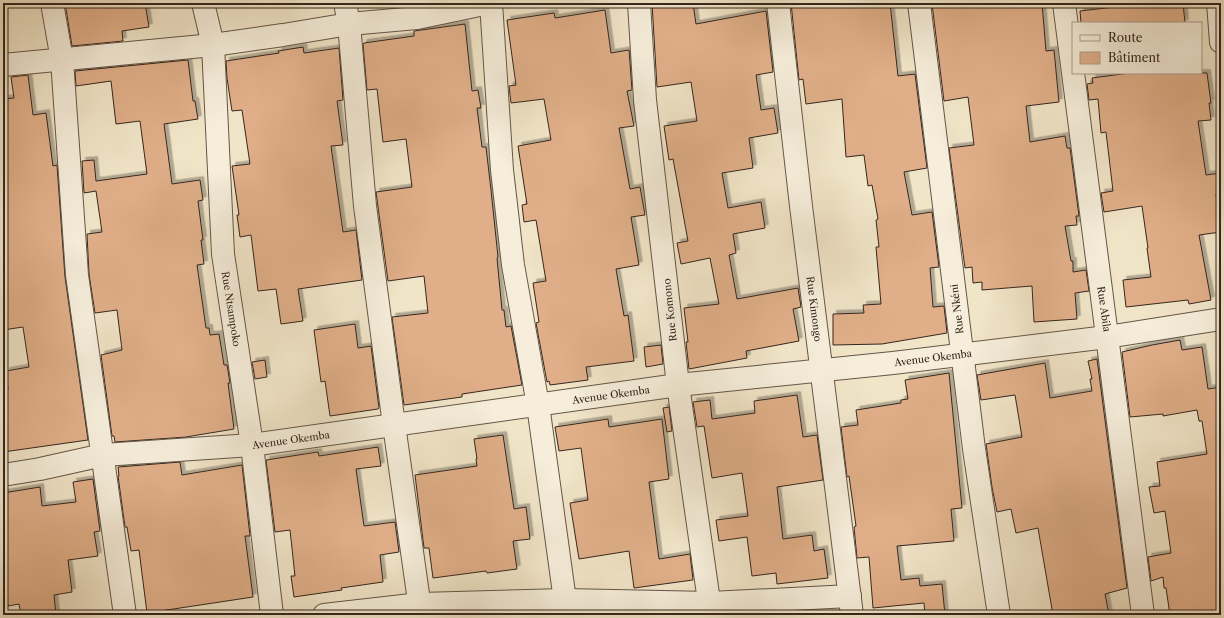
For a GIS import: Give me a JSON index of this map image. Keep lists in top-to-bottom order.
{
  "streets": {
    "street": [
      "Rue Ntsampoko",
      "Rue Kimongo",
      "Rue Nkéni",
      "Rue Abila",
      "Rue Komono",
      "Avenue Okemba"
    ]
  },
  "crossings": [
    ["Rue Ntsampoko", "Avenue Okemba"],
    ["Rue Kimongo", "Avenue Okemba"],
    ["Rue Nkéni", "Avenue Okemba"],
    ["Rue Abila", "Avenue Okemba"],
    ["Rue Komono", "Avenue Okemba"]
  ],
  "legend": ["Route", "Bâtiment"]
}
